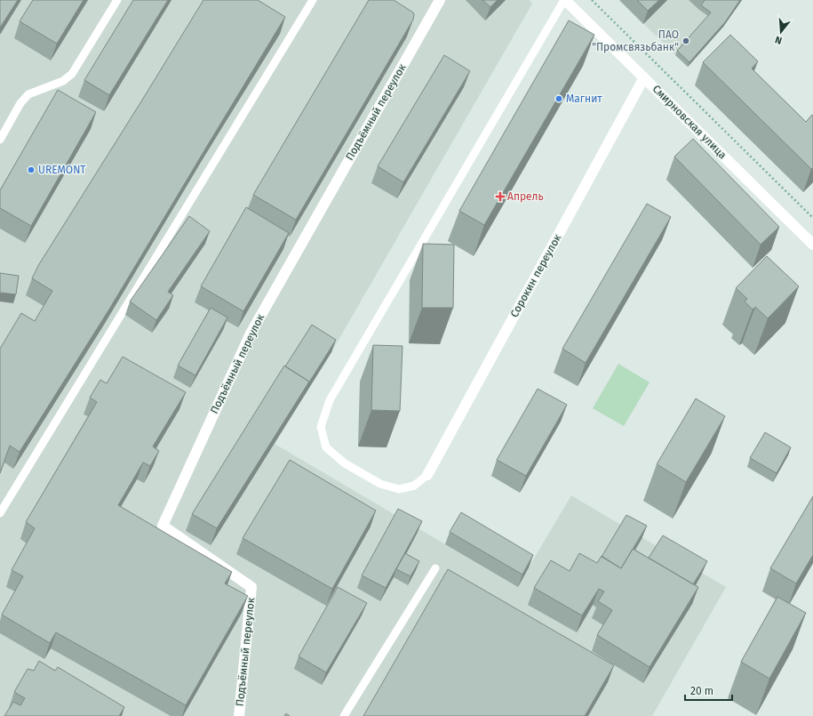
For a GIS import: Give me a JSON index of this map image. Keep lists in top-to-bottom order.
{
  "streets": {
    "street": ["Подъёмный переулок", "Смирновская улица", "Сорокин переулок"]
  },
  "crossings": [
    ["Смирновская улица", "Сорокин переулок"]
  ],
  "places": {
    "other": ["ПАО \"Промсвязьбанк\"", "Магнит", "UREMONT"],
    "health": ["Апрель"]
  },
  "scale_bar": "20 m",
  "north": "bottom"
}
